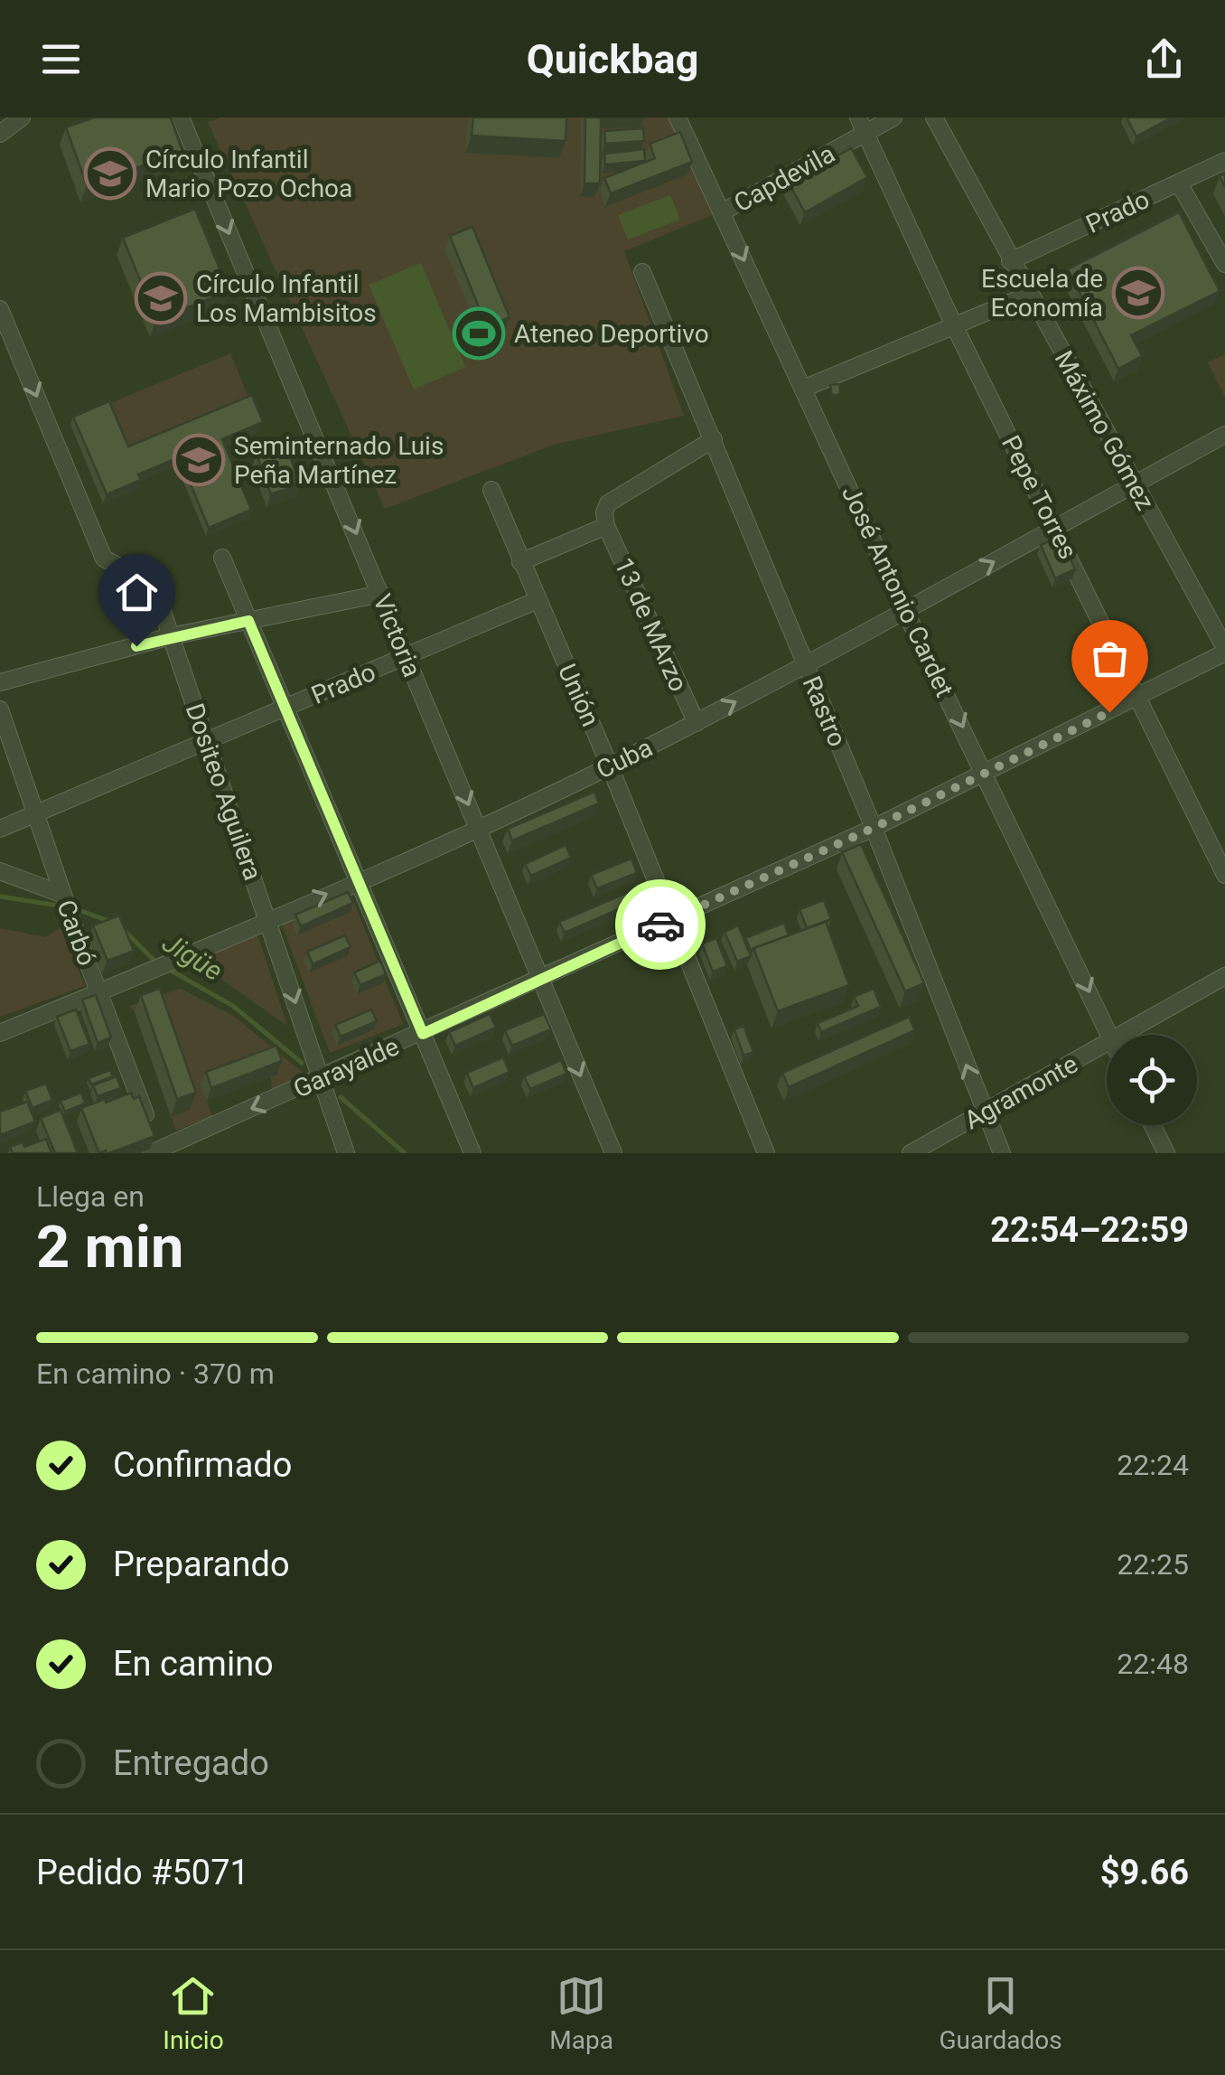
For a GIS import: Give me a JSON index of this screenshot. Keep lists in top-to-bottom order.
{
  "streets": {
    "street": [
      "Capdevila",
      "Prado",
      "Máximo Gómez",
      "Pepe Torres",
      "José Antonio Cardet",
      "13 de MArzo",
      "Victoria",
      "Unión",
      "Rastro",
      "Cuba",
      "Dositeo Aguilera",
      "Carbó",
      "Garayalde",
      "Agramonte"
    ]
  },
  "crossings": [
    ["Capdevila", "Pepe Torres"],
    ["Capdevila", "José Antonio Cardet"],
    ["Prado", "Máximo Gómez"],
    ["Prado", "Victoria"],
    ["Prado", "Unión"],
    ["Prado", "Dositeo Aguilera"],
    ["Prado", "Carbó"],
    ["Máximo Gómez", "Cuba"],
    ["Máximo Gómez", "Garayalde"],
    ["Pepe Torres", "Cuba"],
    ["Pepe Torres", "Garayalde"],
    ["José Antonio Cardet", "Cuba"],
    ["José Antonio Cardet", "Garayalde"],
    ["13 de MArzo", "Cuba"],
    ["Victoria", "Cuba"],
    ["Victoria", "Garayalde"],
    ["Unión", "Cuba"],
    ["Unión", "Garayalde"],
    ["Rastro", "Cuba"],
    ["Rastro", "Garayalde"],
    ["Rastro", "Agramonte"],
    ["Cuba", "Dositeo Aguilera"],
    ["Cuba", "Carbó"],
    ["Dositeo Aguilera", "Garayalde"],
    ["Carbó", "Garayalde"]
  ],
  "one_way": ["José Antonio Cardet"],
  "water": ["Jigüe"],
  "places": {
    "school or university": [
      "Círculo Infantil Mario Pozo Ochoa",
      "Escuela de Economía",
      "Círculo Infantil Los Mambisitos",
      "Seminternado Luis Peña Martínez"
    ],
    "sports": ["Ateneo Deportivo"]
  },
  "page": {
    "header": "Quickbag",
    "heading": ["2 min", "Llega en", "22:54–22:59"],
    "panel": ["Pedido #5071", "$9.66"],
    "bar": "En camino · 370 m",
    "list": [
      ["Confirmado", "22:24"],
      ["Preparando", "22:25"],
      ["En camino", "22:48"],
      "Entregado"
    ],
    "tabs": ["Inicio", "Mapa", "Guardados"]
  }
}
